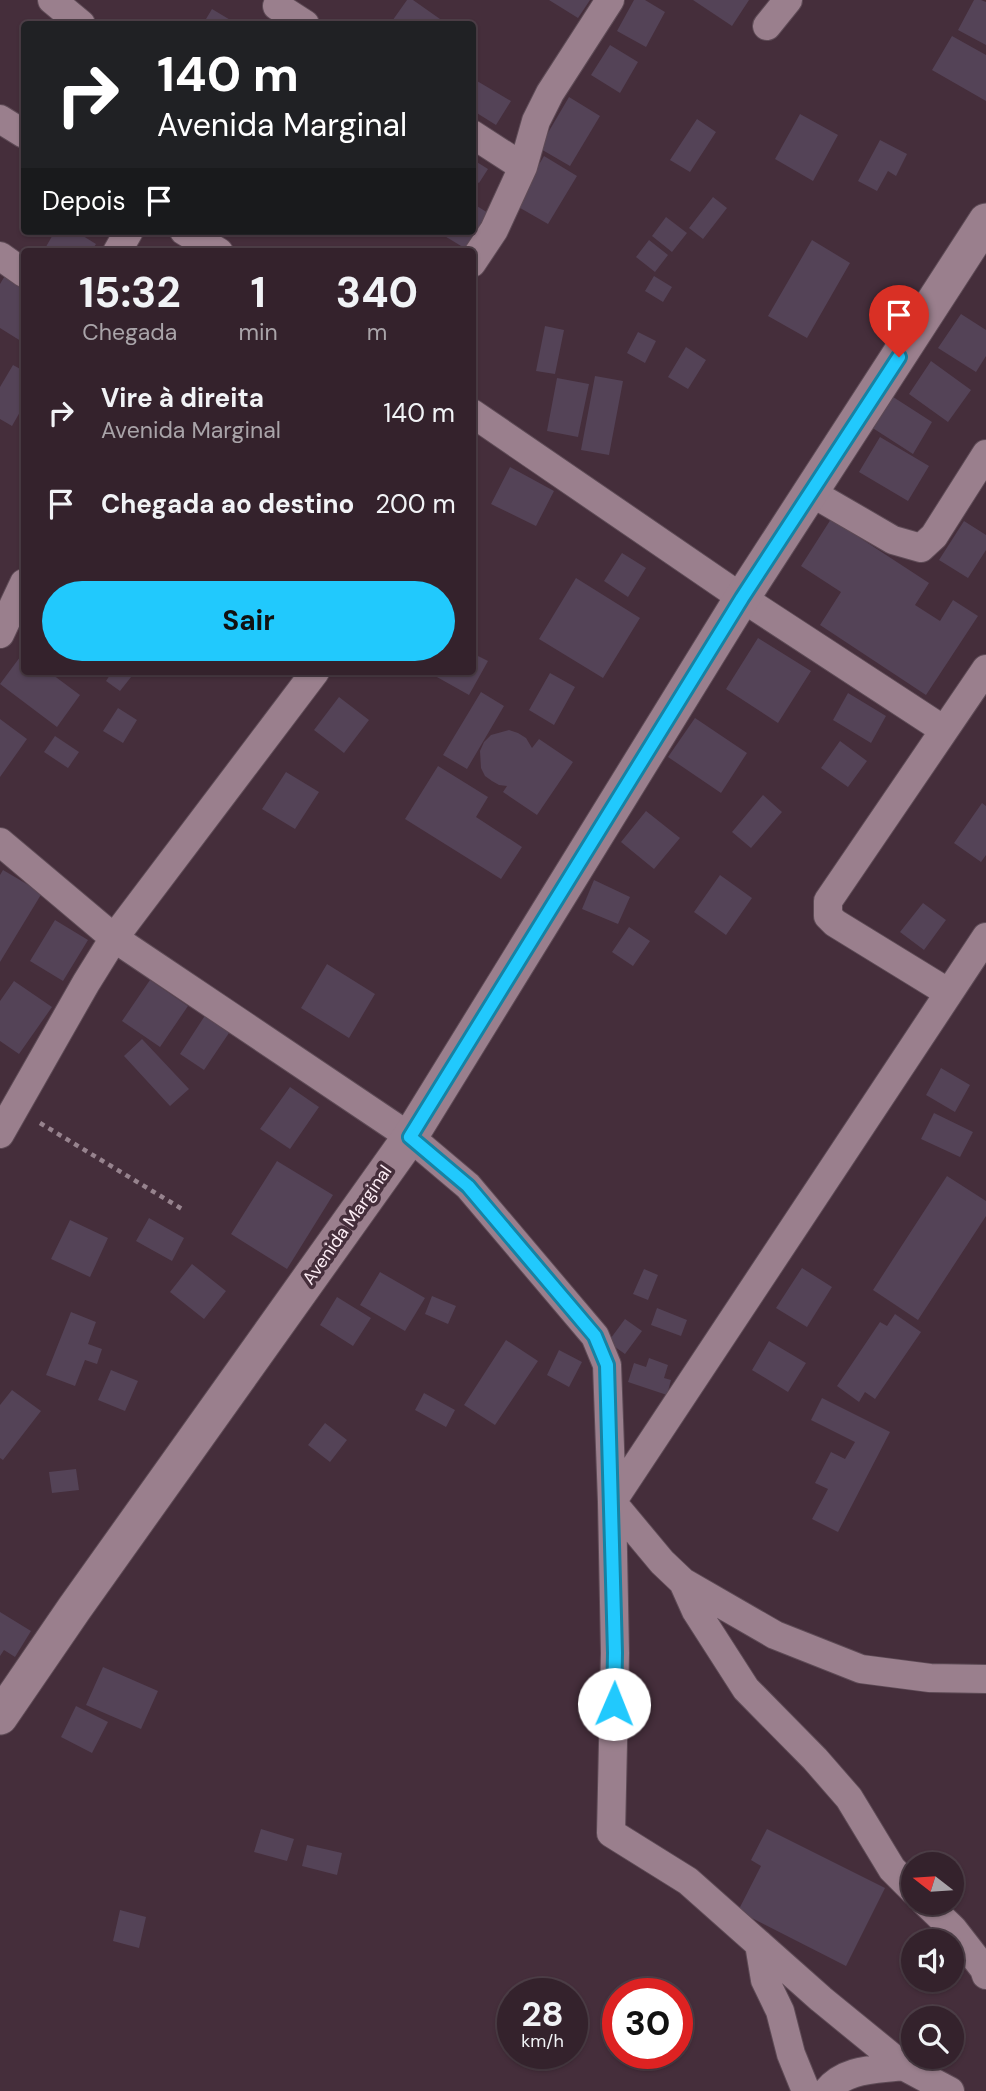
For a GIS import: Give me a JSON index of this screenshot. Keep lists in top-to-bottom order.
{
  "streets": {
    "street": ["Avenida Marginal"]
  },
  "north": "left",
  "page": {
    "turn": ["140 m", "Avenida Marginal"],
    "then": "Depois",
    "eta": [
      "15:32",
      "Chegada",
      "1",
      "min",
      "340",
      "m"
    ],
    "list": [
      {
        "name": "Vire à direita",
        "note": "Avenida Marginal",
        "value": "140 m"
      },
      {
        "name": "Chegada ao destino",
        "value": "200 m"
      }
    ],
    "buttons": "Sair",
    "speed": "28 km/h",
    "limit": "30"
  }
}
